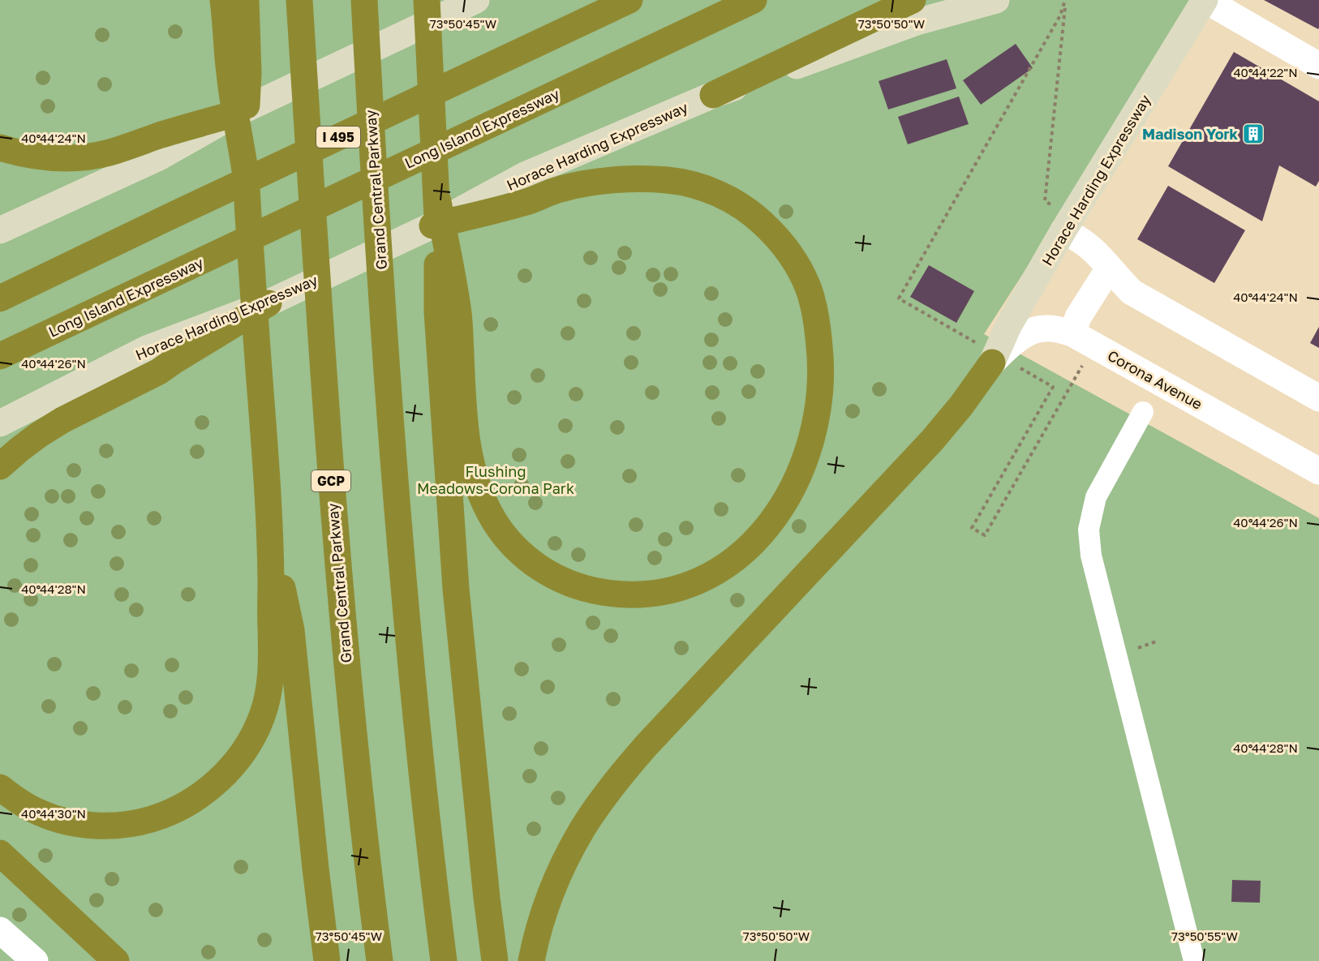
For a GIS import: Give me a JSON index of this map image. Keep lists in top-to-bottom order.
{
  "streets": {
    "highway": [
      "Long Island Expressway",
      "I 495",
      "Grand Central Parkway",
      "GCP"
    ],
    "main road": ["Horace Harding Expressway"],
    "street": ["Corona Avenue"]
  },
  "crossings": [
    ["Horace Harding Expressway", "Corona Avenue"]
  ],
  "parks": ["Flushing Meadows-Corona Park"],
  "places": {
    "building": ["Madison York"]
  },
  "coordinates": [
    "73°50'45\"W",
    "73°50'50\"W",
    "40°44'22\"N",
    "40°44'24\"N",
    "40°44'26\"N",
    "40°44'28\"N",
    "40°44'30\"N",
    "73°50'55\"W"
  ]
}
